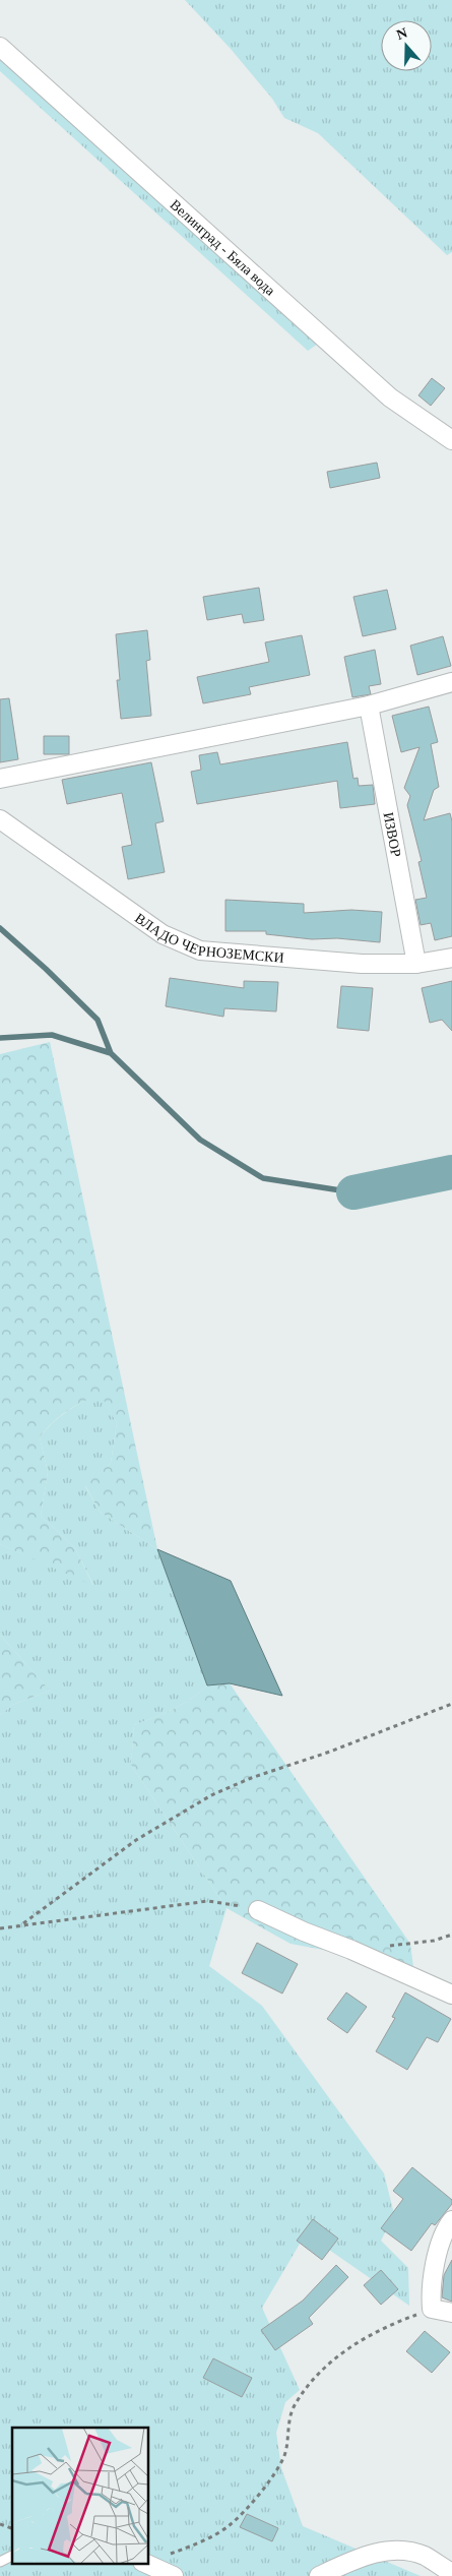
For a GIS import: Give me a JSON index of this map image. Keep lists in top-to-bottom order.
{
  "streets": {
    "street": ["Велинград - Бяла вода", "ИЗВОР", "ВЛАДО ЧЕРНОЗЕМСКИ"]
  },
  "crossings": [
    ["ИЗВОР", "ВЛАДО ЧЕРНОЗЕМСКИ"]
  ],
  "north": "top"
}
